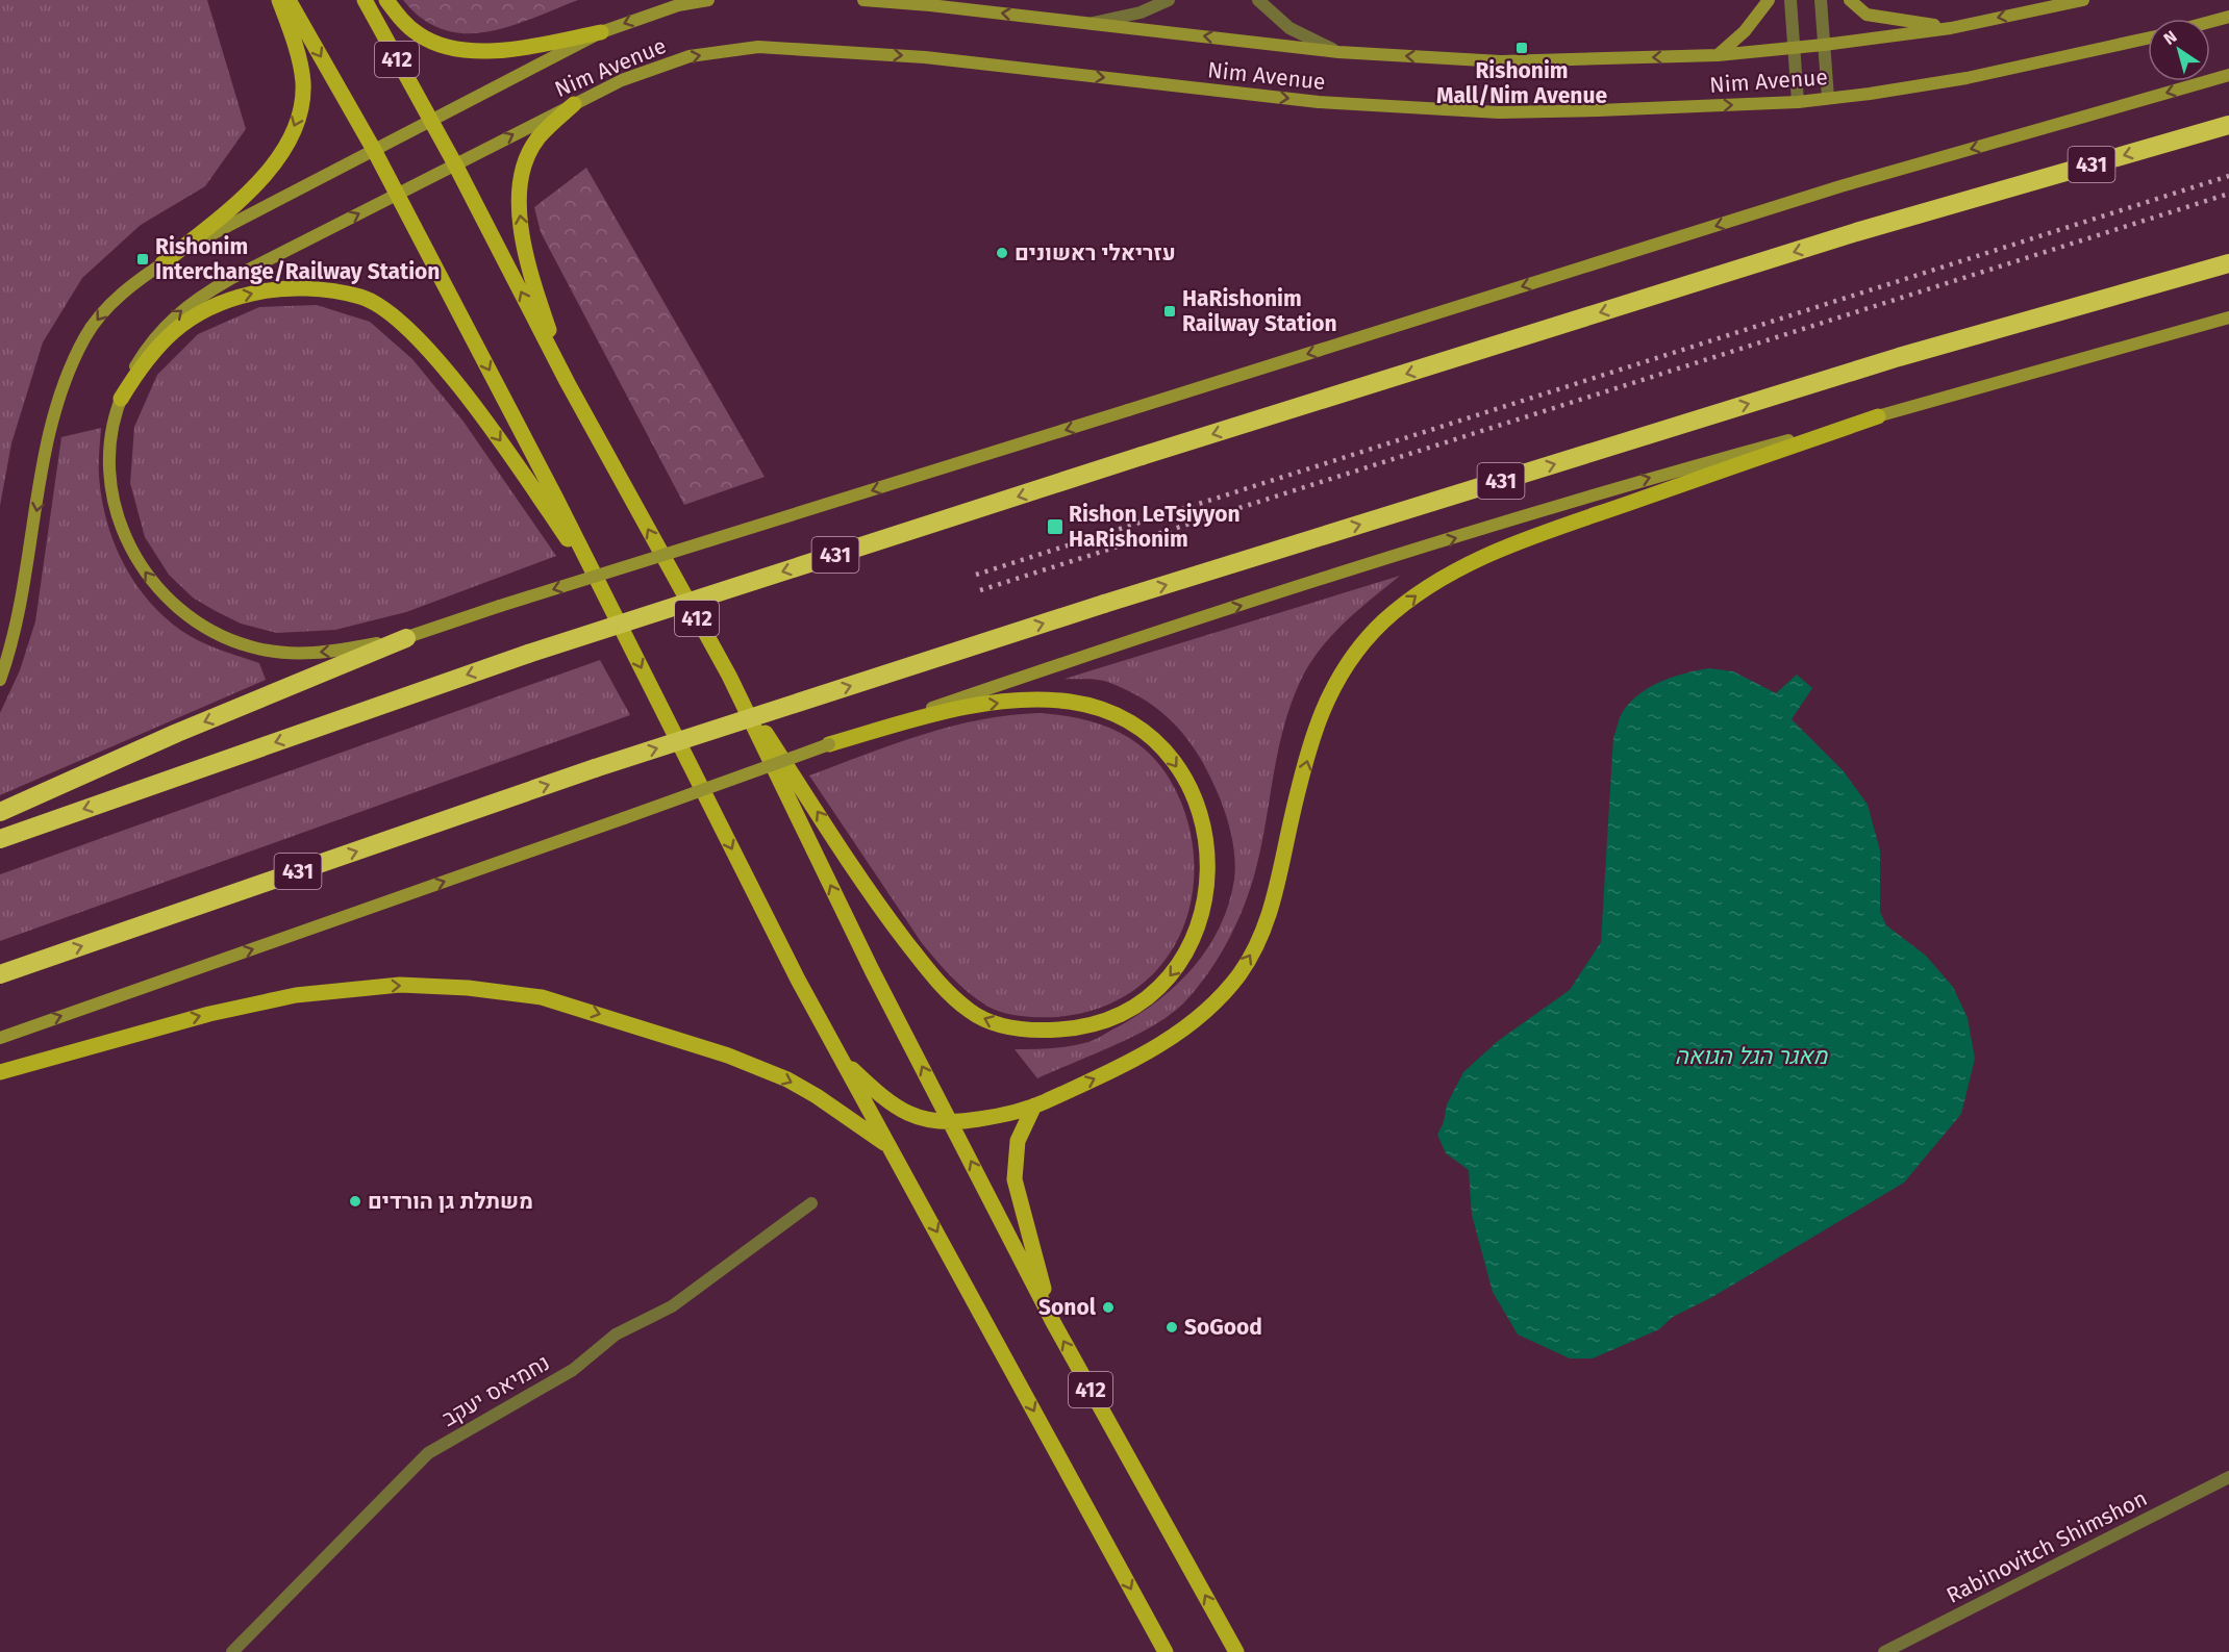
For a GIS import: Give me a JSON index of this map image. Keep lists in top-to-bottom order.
{
  "streets": {
    "highway": ["431"],
    "main road": ["412", "Nim Avenue"],
    "street": ["נחמיאס יעקב", "Rabinovitch Shimshon"]
  },
  "crossings": [
    ["412", "Nim Avenue"]
  ],
  "water": ["מאגר הגל הגואה"],
  "places": {
    "transit": [
      "Rishonim Mall/Nim Avenue",
      "Rishonim Interchange/Railway Station",
      "HaRishonim Railway Station",
      "Rishon LeTsiyyon HaRishonim"
    ],
    "other": [
      "עזריאלי ראשונים",
      "משתלת גן הורדים",
      "Sonol",
      "SoGood"
    ]
  },
  "north": "top left"
}
